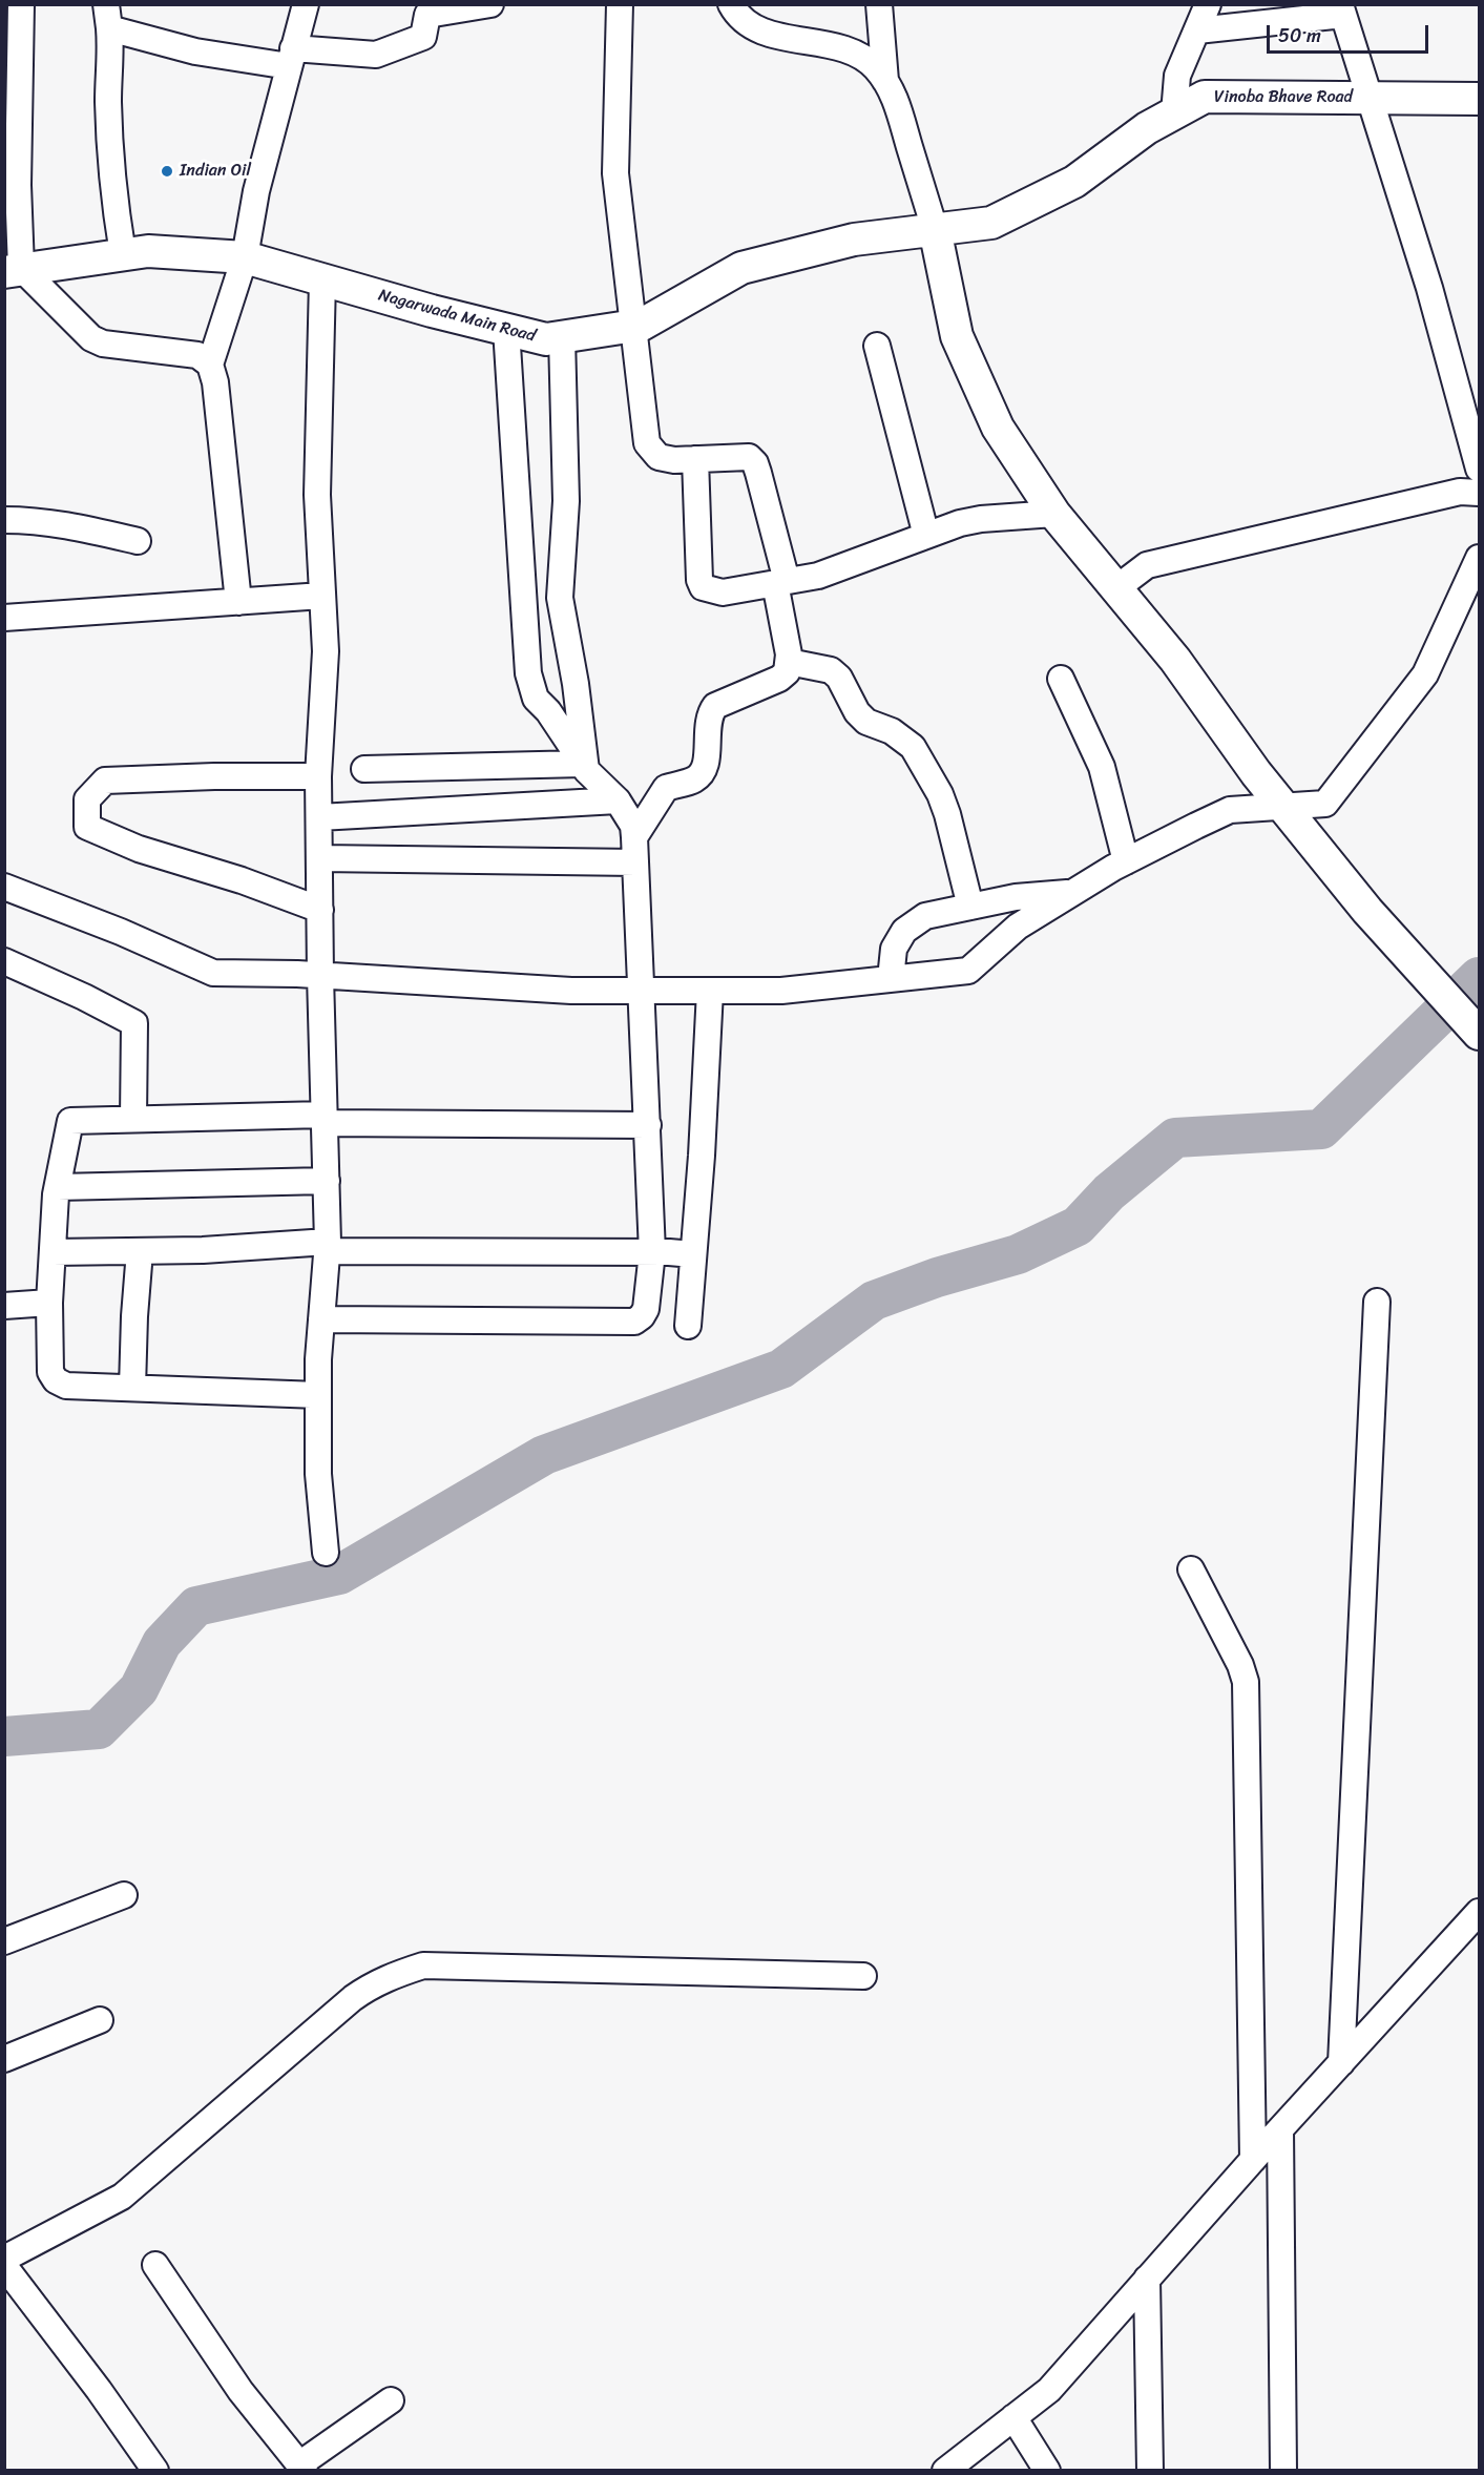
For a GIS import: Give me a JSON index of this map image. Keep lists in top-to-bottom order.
{
  "streets": {
    "main road": ["Vinoba Bhave Road", "Nagarwada Main Road"]
  },
  "crossings": [
    ["Vinoba Bhave Road", "Nagarwada Main Road"]
  ],
  "places": ["Indian Oil"],
  "scale_bar": "50 m"
}
